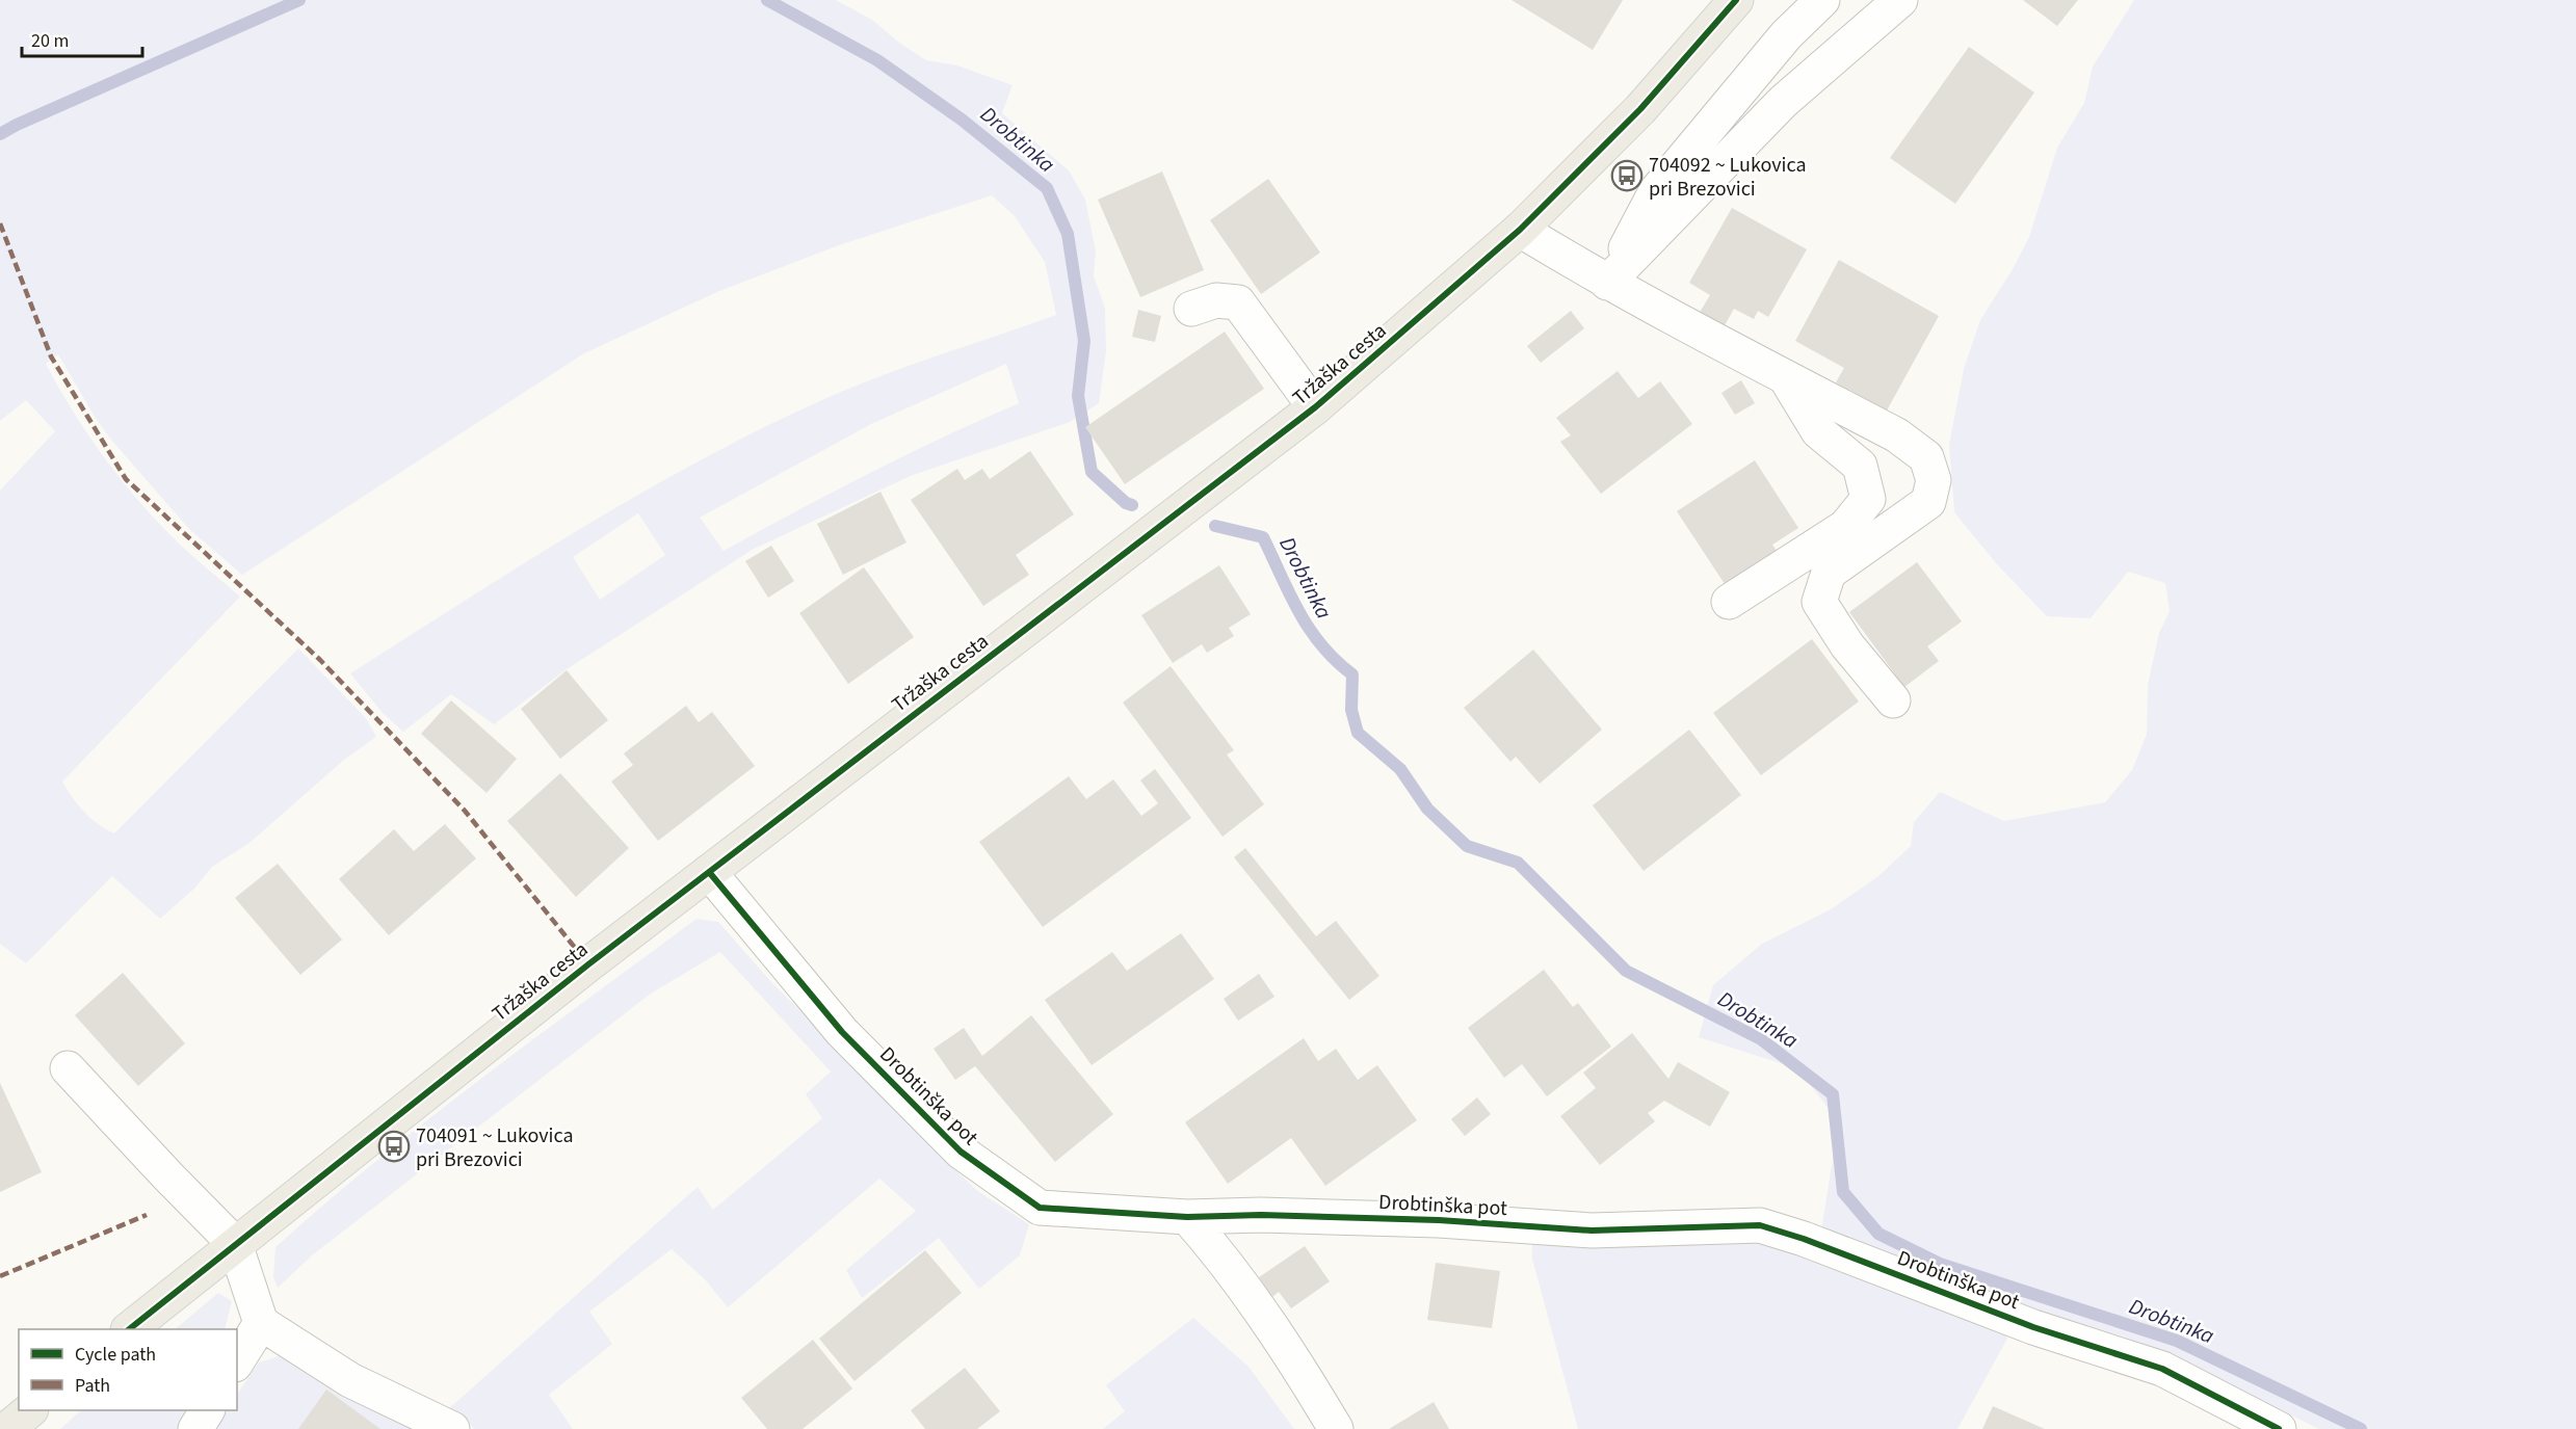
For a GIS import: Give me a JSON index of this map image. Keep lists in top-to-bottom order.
{
  "streets": {
    "main road": ["Tržaška cesta"],
    "street": ["Drobtinška pot"]
  },
  "crossings": [
    ["Tržaška cesta", "Drobtinška pot"]
  ],
  "water": ["Drobtinka"],
  "places": {
    "bus stop": ["704092 ~ Lukovica pri Brezovici", "704091 ~ Lukovica pri Brezovici"]
  },
  "legend": ["Cycle path", "Path"],
  "scale_bar": "20 m"
}
